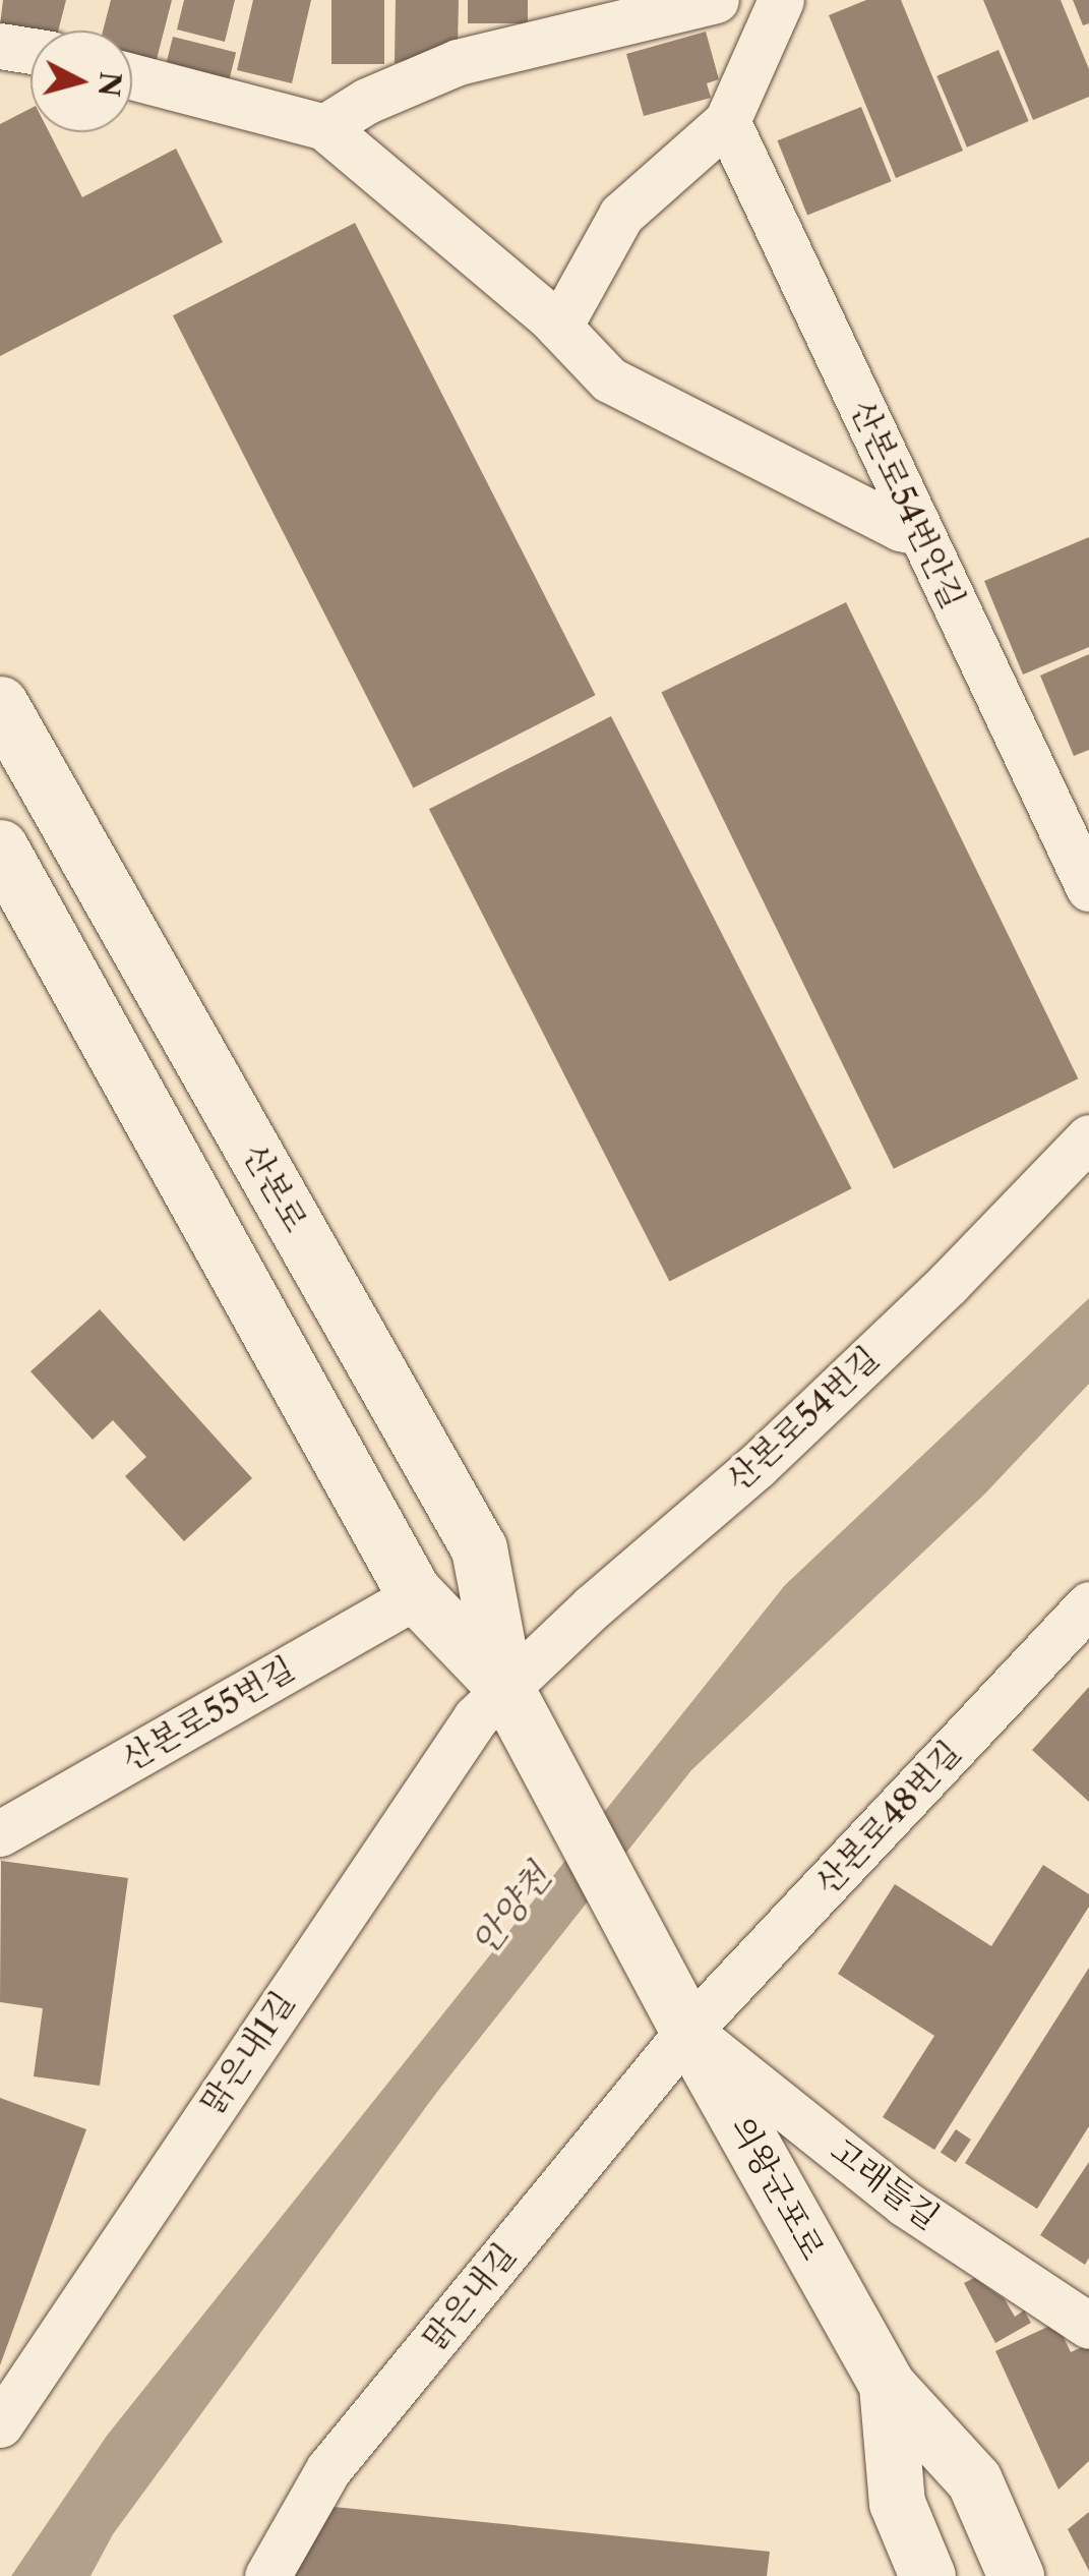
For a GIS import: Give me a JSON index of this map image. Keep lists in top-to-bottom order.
{
  "streets": {
    "street": [
      "산본로54번안길",
      "산본로",
      "산본로54번길",
      "산본로55번길",
      "산본로48번길",
      "맑은내1길",
      "고래들길",
      "의왕군포로",
      "맑은내길"
    ]
  },
  "crossings": [
    ["산본로", "산본로54번길"],
    ["산본로", "맑은내1길"],
    ["산본로", "의왕군포로"],
    ["산본로54번길", "맑은내1길"],
    ["산본로54번길", "의왕군포로"],
    ["산본로48번길", "고래들길"],
    ["산본로48번길", "의왕군포로"],
    ["산본로48번길", "맑은내길"],
    ["맑은내1길", "의왕군포로"],
    ["고래들길", "의왕군포로"],
    ["고래들길", "맑은내길"],
    ["의왕군포로", "맑은내길"]
  ],
  "water": ["안양천"],
  "north": "right"
}
